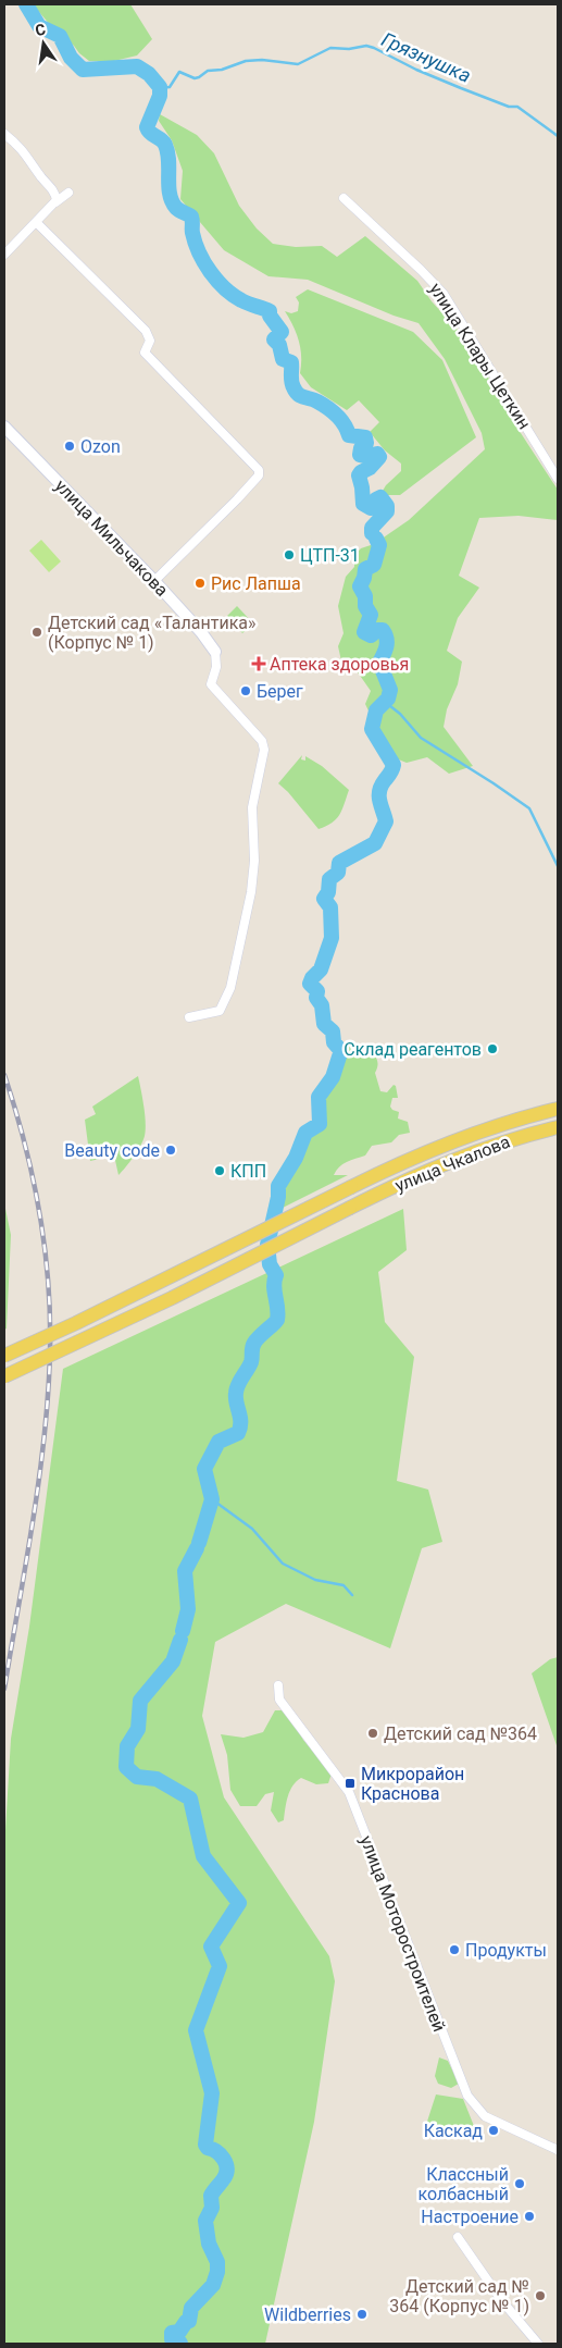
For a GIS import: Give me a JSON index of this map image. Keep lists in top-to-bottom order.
{
  "streets": {
    "main road": ["улица Чкалова"],
    "street": ["улица Клары Цеткин", "улица Мильчакова", "улица Моторостроителей"]
  },
  "water": ["Грязнушка"],
  "places": {
    "other": [
      "Ozon",
      "ЦТП-31",
      "Рис Лапша",
      "Детский сад «Талантика» (Корпус № 1)",
      "Берег",
      "Склад реагентов",
      "Beauty code",
      "КПП",
      "Детский сад №364",
      "Продукты",
      "Каскад",
      "Классный колбасный",
      "Настроение",
      "Детский сад № 364 (Корпус № 1)",
      "Wildberries"
    ],
    "health": ["Аптека здоровья"],
    "transit": ["Микрорайон Краснова"]
  },
  "north": "top"
}
